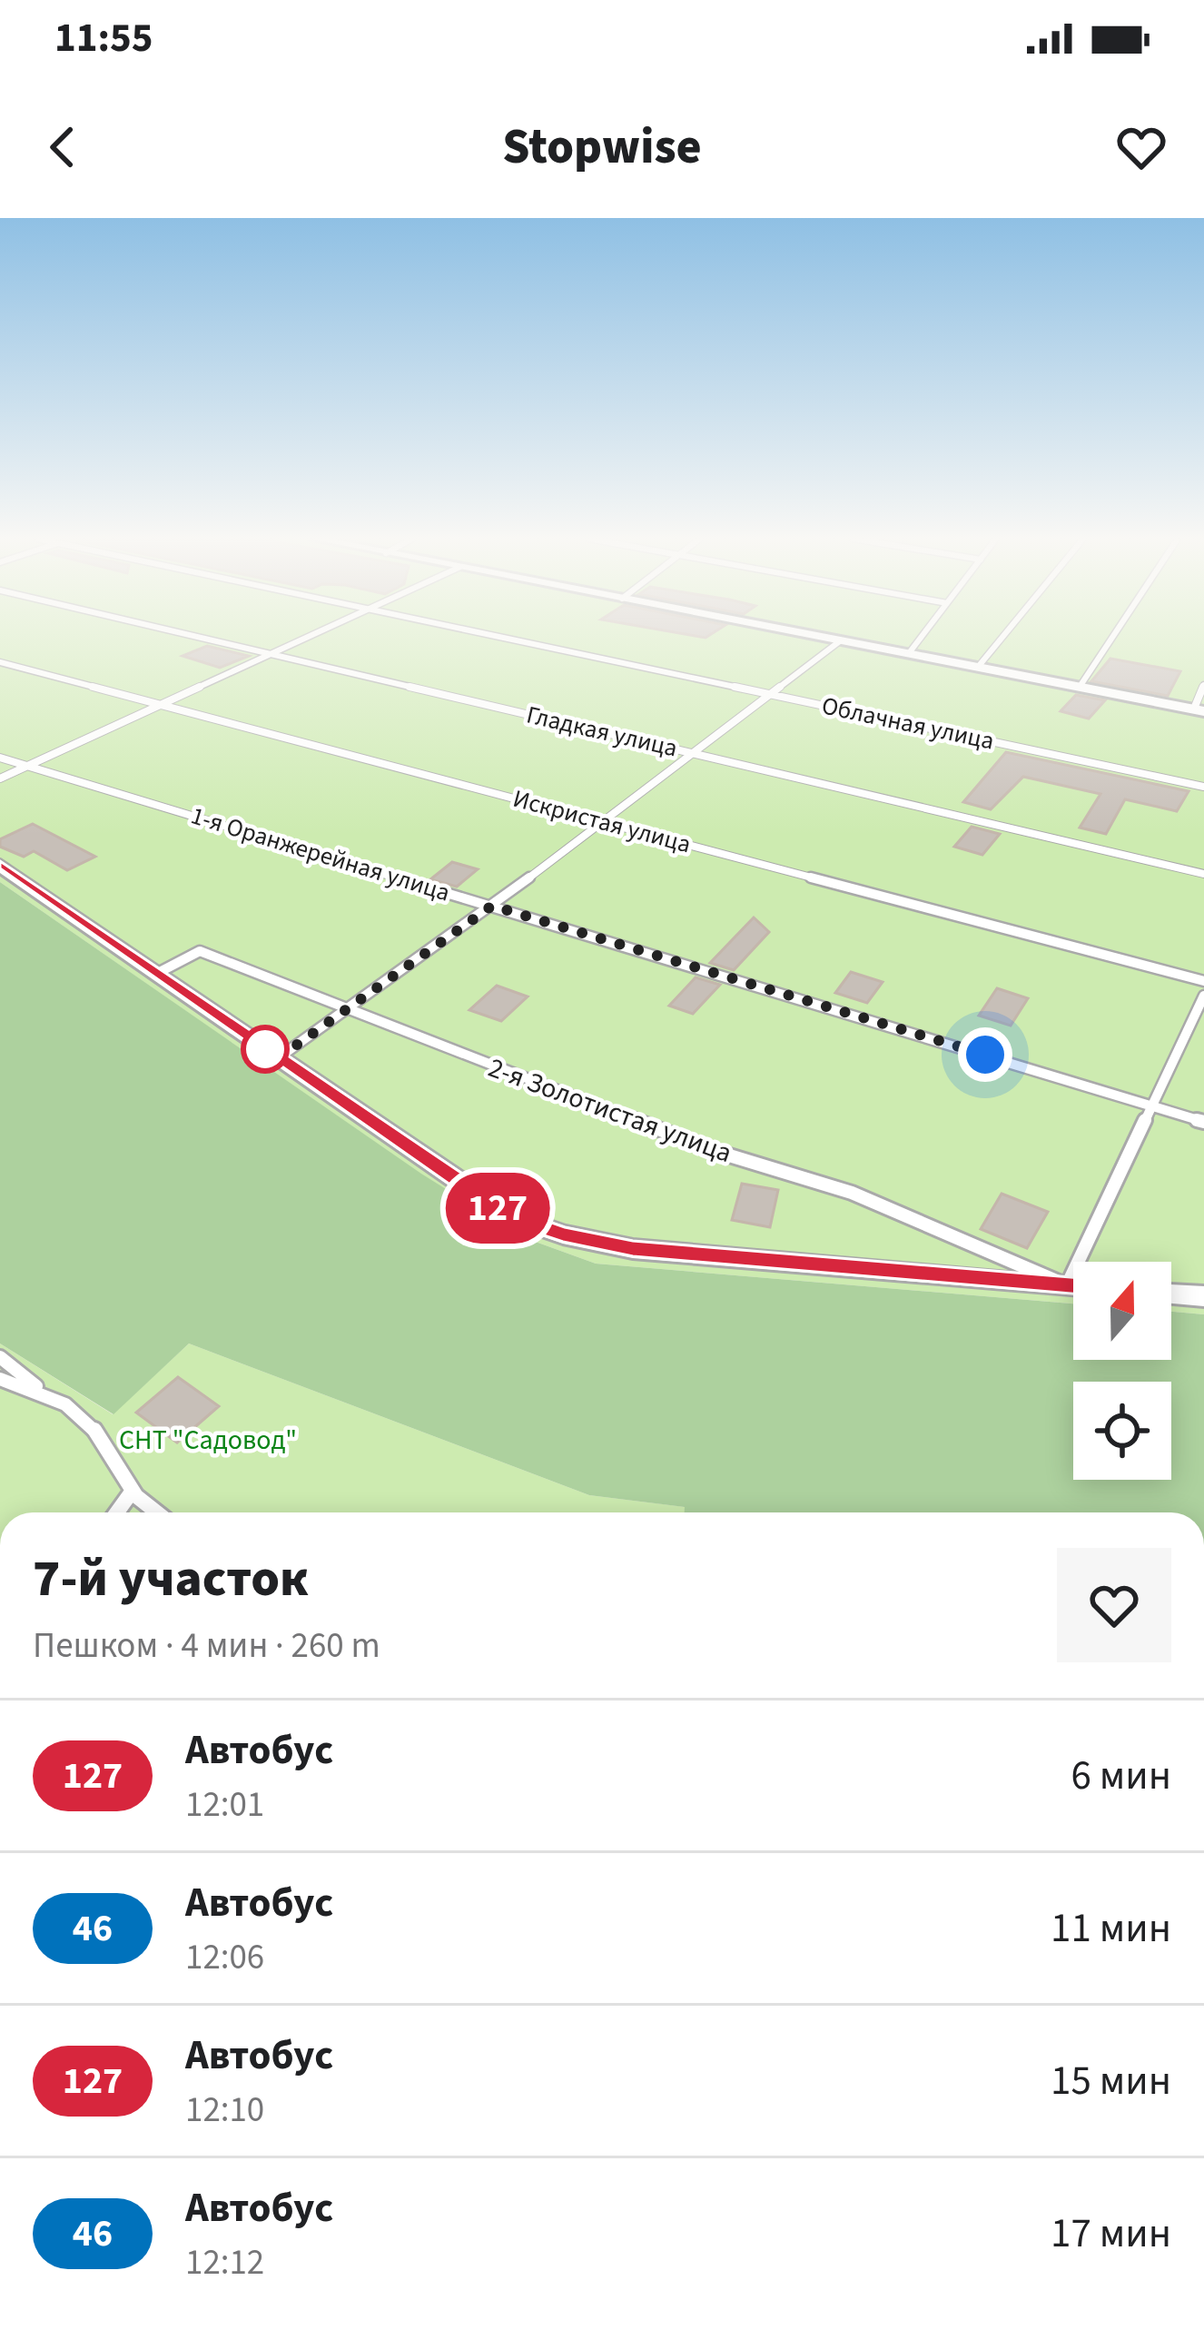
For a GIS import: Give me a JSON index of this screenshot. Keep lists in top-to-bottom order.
{
  "streets": {
    "lane": [
      "Облачная улица",
      "Гладкая улица",
      "Искристая улица",
      "1-я Оранжерейная улица",
      "2-я Золотистая улица"
    ]
  },
  "parks": ["СНТ \"Садовод\""],
  "lines": ["bus line 127"],
  "north": "top",
  "page": {
    "status": "11:55",
    "header": "Stopwise",
    "on_map": "127",
    "heading": ["7-й участок", "Пешком · 4 мин · 260 m"],
    "list": [
      {
        "mark": "127",
        "name": "Автобус",
        "note": "12:01",
        "value": "6 мин"
      },
      {
        "mark": "46",
        "name": "Автобус",
        "note": "12:06",
        "value": "11 мин"
      },
      {
        "mark": "127",
        "name": "Автобус",
        "note": "12:10",
        "value": "15 мин"
      },
      {
        "mark": "46",
        "name": "Автобус",
        "note": "12:12",
        "value": "17 мин"
      }
    ]
  }
}
